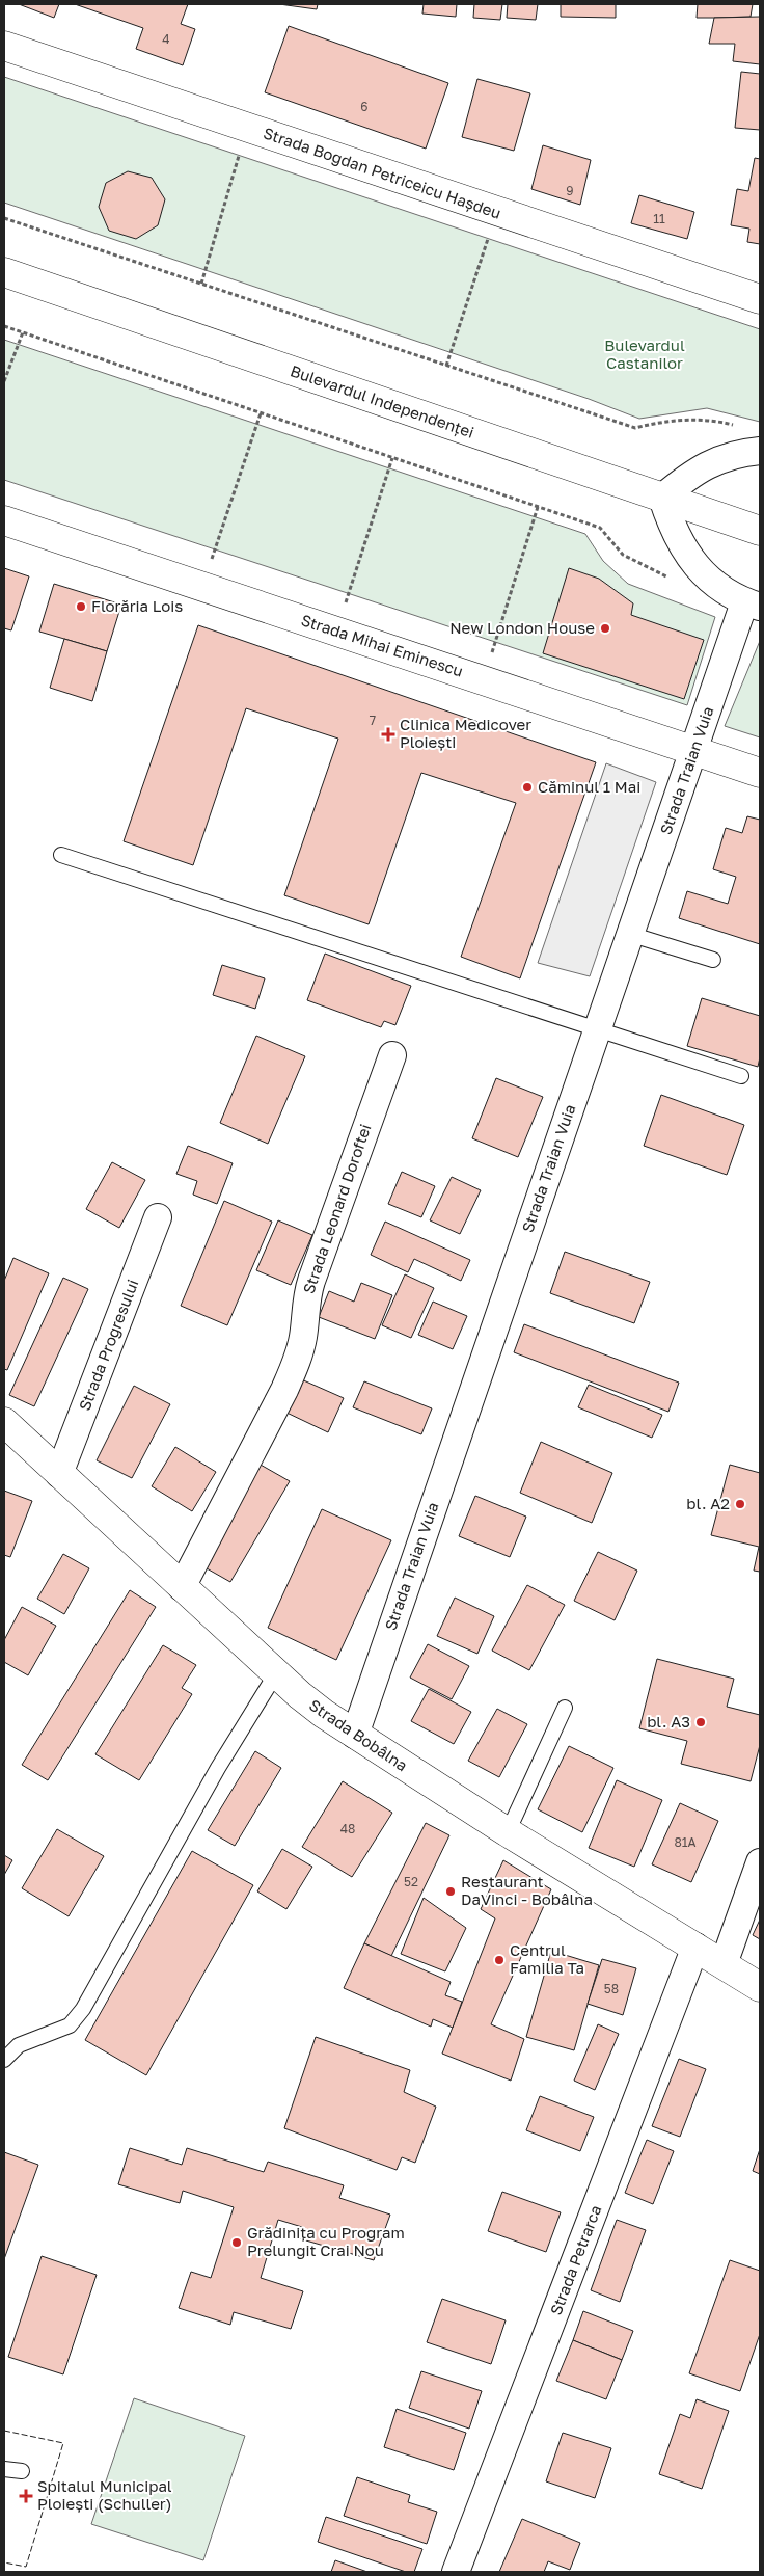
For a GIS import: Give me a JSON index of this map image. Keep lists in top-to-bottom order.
{
  "streets": {
    "main road": [
      "Strada Bogdan Petriceicu Hașdeu",
      "Bulevardul Independenței",
      "Strada Mihai Eminescu",
      "Strada Bobâlna"
    ],
    "street": [
      "Strada Traian Vuia",
      "Strada Leonard Doroftei",
      "Strada Progresului",
      "Strada Petrarca"
    ]
  },
  "crossings": [
    ["Bulevardul Independenței", "Strada Traian Vuia"],
    ["Strada Mihai Eminescu", "Strada Traian Vuia"],
    ["Strada Traian Vuia", "Strada Bobâlna"],
    ["Strada Leonard Doroftei", "Strada Bobâlna"],
    ["Strada Progresului", "Strada Bobâlna"],
    ["Strada Bobâlna", "Strada Petrarca"]
  ],
  "parks": ["Bulevardul Castanilor"],
  "places": {
    "other": [
      "Florăria Lois",
      "New London House",
      "Căminul 1 Mai",
      "bl. A2",
      "bl. A3",
      "Restaurant DaVinci - Bobâlna",
      "Centrul Familia Ta",
      "Grădinița cu Program Prelungit Crai Nou"
    ],
    "health": ["Clinica Medicover Ploiești", "Spitalul Municipal Ploiești (Schuller)"]
  },
  "house_numbers": [
    "4",
    "6",
    "9",
    "11",
    "7",
    "48",
    "81A",
    "52",
    "58"
  ]
}
